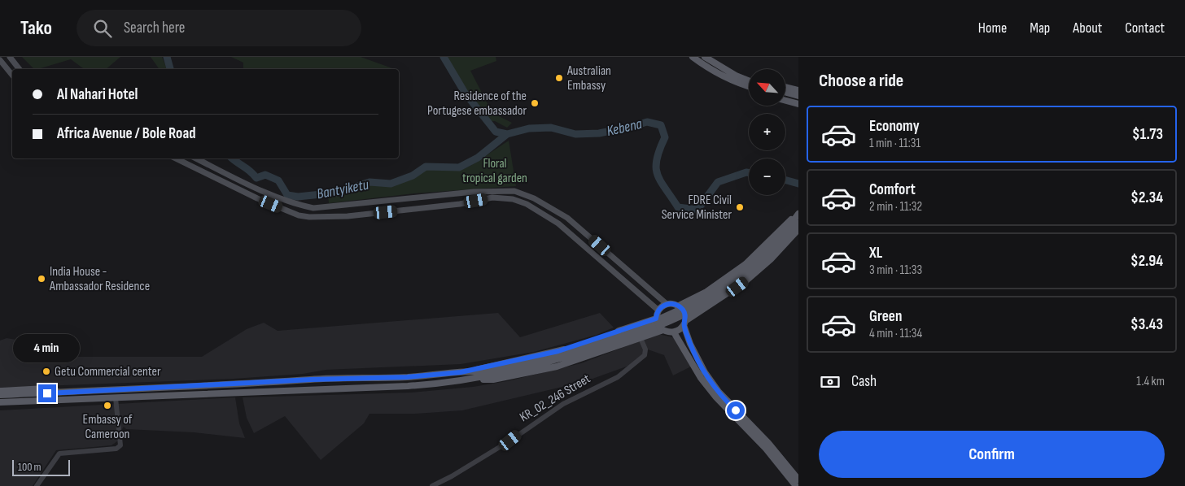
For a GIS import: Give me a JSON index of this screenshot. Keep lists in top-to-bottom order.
{
  "streets": {
    "street": ["KR_02_246 Street"]
  },
  "water": ["Kebena", "Bantyiketu"],
  "parks": ["Floral tropical garden"],
  "places": [
    "Australian Embassy",
    "Residence of the Portugese embassador",
    "FDRE Civil Service Minister",
    "India House - Ambassador Residence",
    "Getu Commercial center",
    "Embassy of Cameroon"
  ],
  "scale_bar": "100 m",
  "north": "top left",
  "page": {
    "header": "Tako",
    "search": "Search here",
    "nav": [
      "Home",
      "Map",
      "About",
      "Contact"
    ],
    "heading": "Choose a ride",
    "map_buttons": ["+", "−"],
    "banner": ["Al Nahari Hotel", "Africa Avenue / Bole Road"],
    "list": [
      {
        "name": "Economy",
        "note": "1 min · 11:31",
        "value": "$1.73"
      },
      {
        "name": "Comfort",
        "note": "2 min · 11:32",
        "value": "$2.34"
      },
      {
        "name": "XL",
        "note": "3 min · 11:33",
        "value": "$2.94"
      },
      {
        "name": "Green",
        "note": "4 min · 11:34",
        "value": "$3.43"
      }
    ],
    "bubble": "4 min",
    "pay": ["Cash", "1.4 km"],
    "buttons": "Confirm",
    "scale": "100 m"
  }
}
